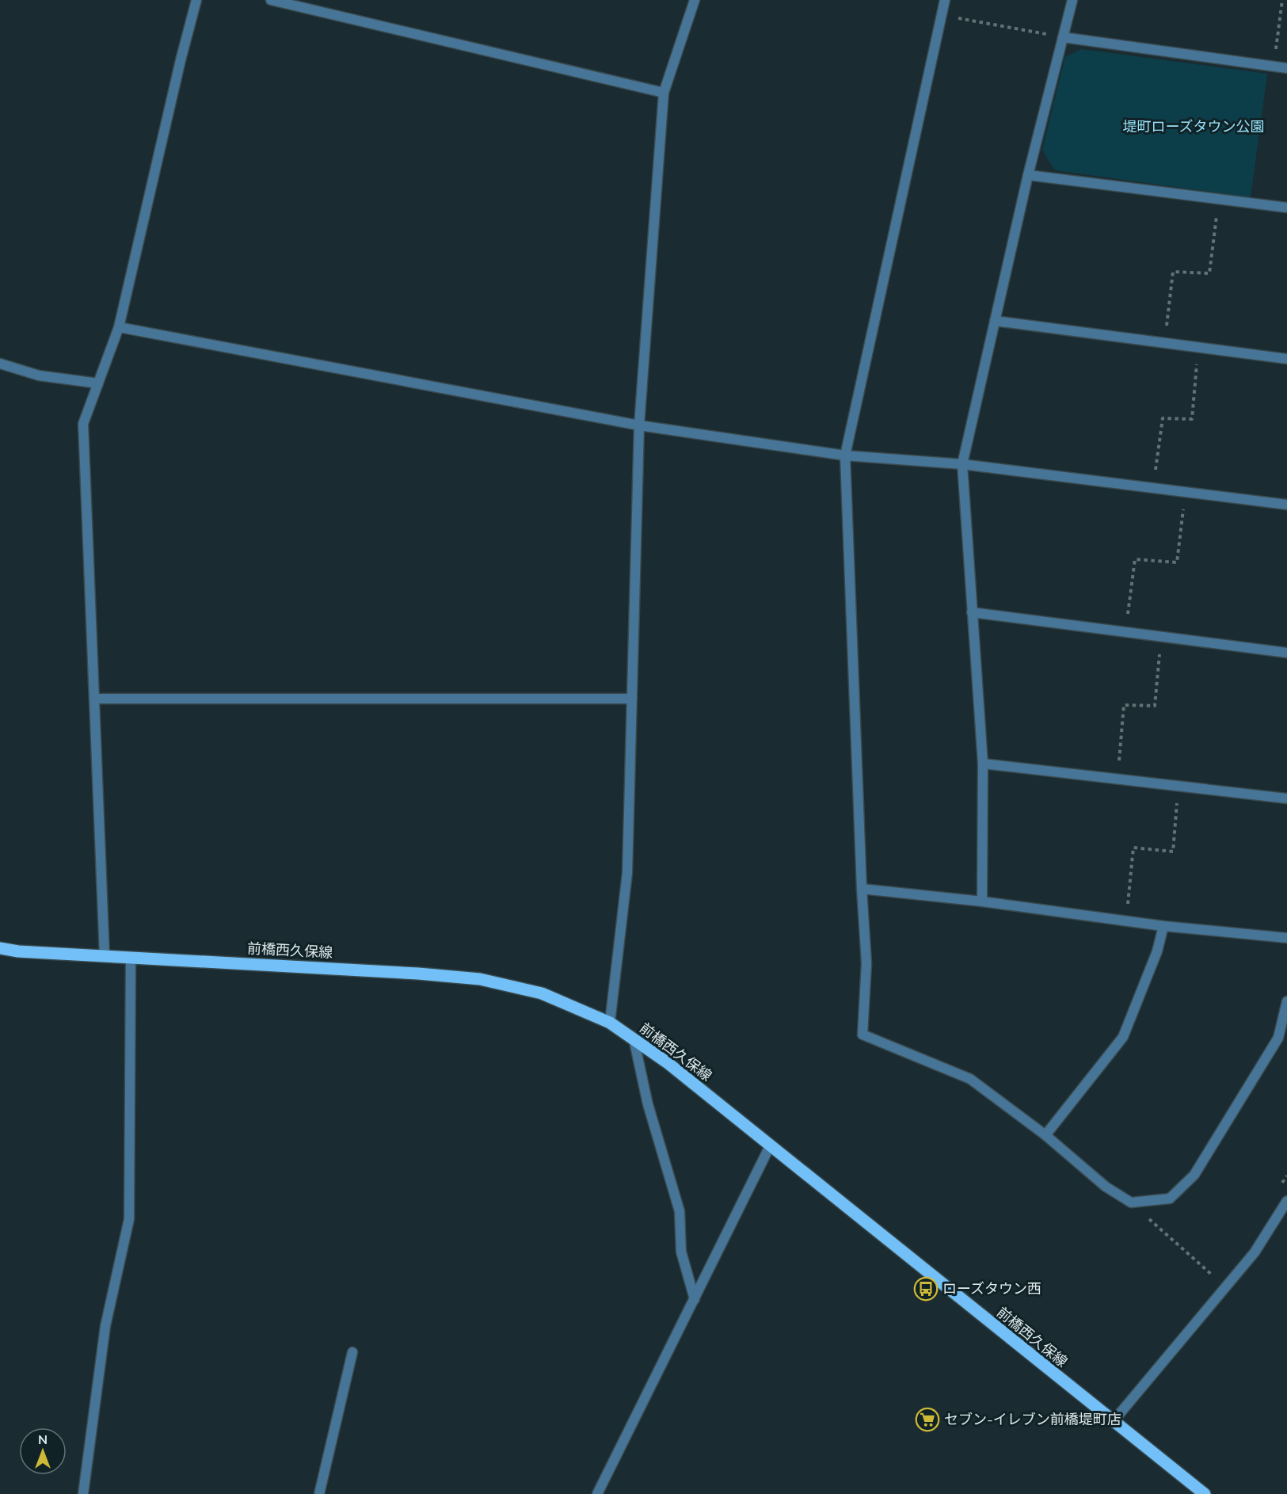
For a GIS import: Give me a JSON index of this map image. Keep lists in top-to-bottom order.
{
  "streets": {
    "main road": ["前橋西久保線"]
  },
  "parks": ["堤町ローズタウン公園"],
  "places": {
    "bus stop": ["ローズタウン西"],
    "supermarket": ["セブン-イレブン前橋堤町店"]
  },
  "north": "top"
}
